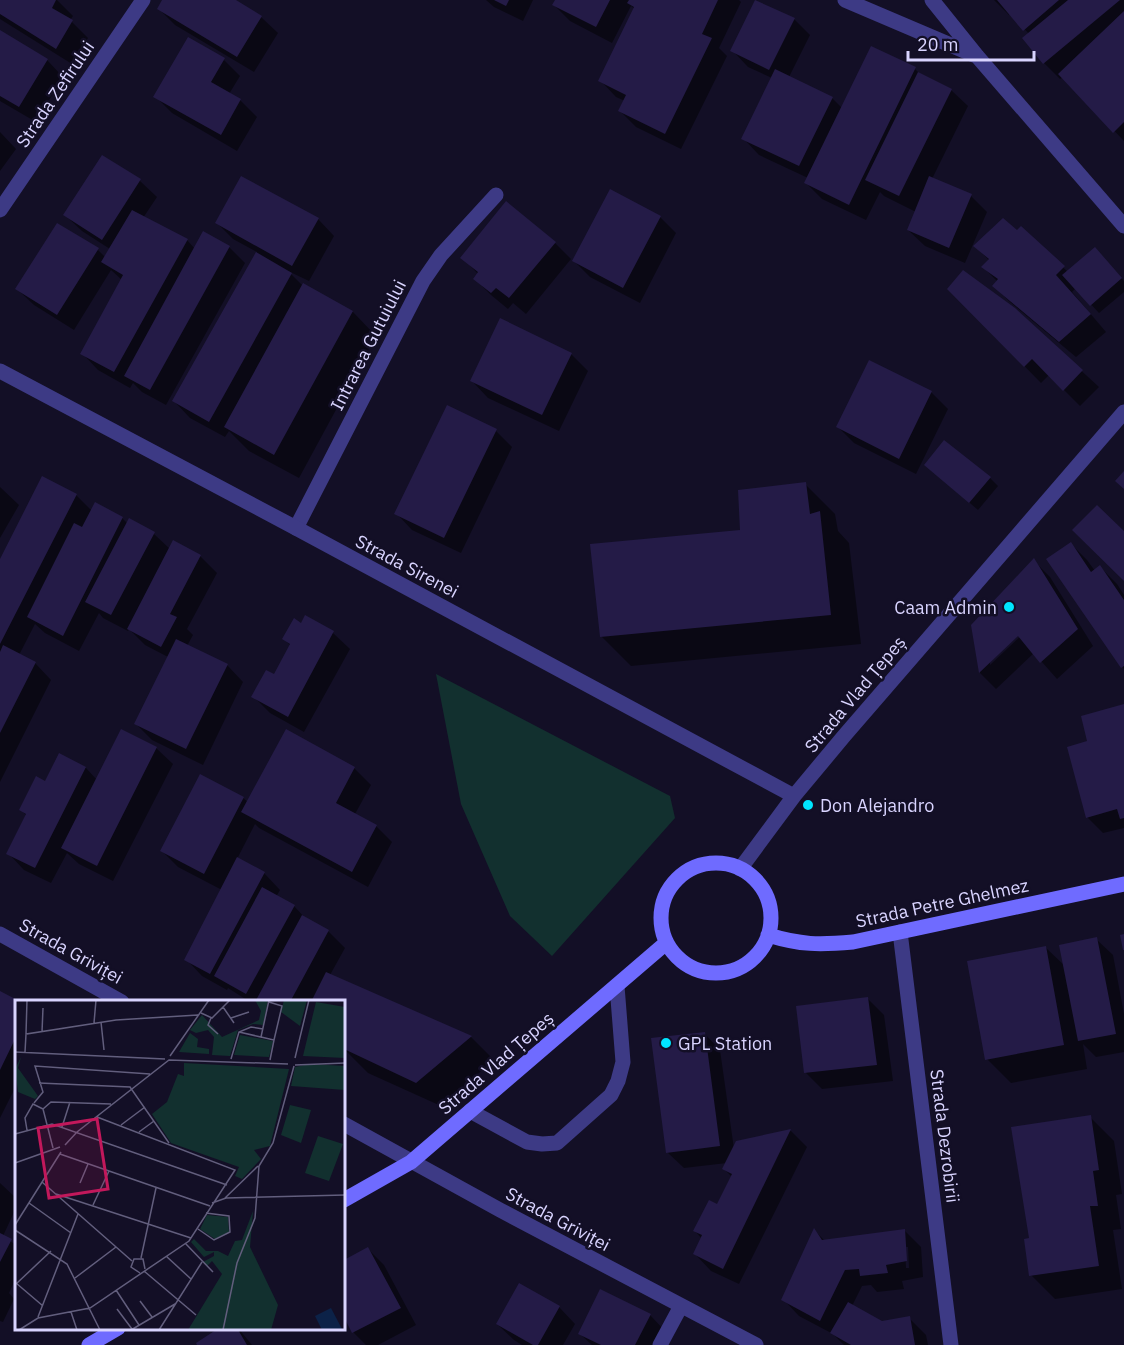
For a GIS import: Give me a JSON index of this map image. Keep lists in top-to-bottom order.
{
  "streets": {
    "main road": ["Strada Vlad Țepeș", "Strada Petre Ghelmez"],
    "street": [
      "Strada Zefirului",
      "Intrarea Gutuiului",
      "Strada Sirenei",
      "Strada Griviței",
      "Strada Dezrobirii"
    ]
  },
  "crossings": [
    ["Intrarea Gutuiului", "Strada Sirenei"],
    ["Strada Sirenei", "Strada Vlad Țepeș"],
    ["Strada Vlad Țepeș", "Strada Petre Ghelmez"],
    ["Strada Vlad Țepeș", "Strada Griviței"],
    ["Strada Petre Ghelmez", "Strada Dezrobirii"]
  ],
  "places": ["Caam Admin", "Don Alejandro", "GPL Station"],
  "scale_bar": "20 m"
}
